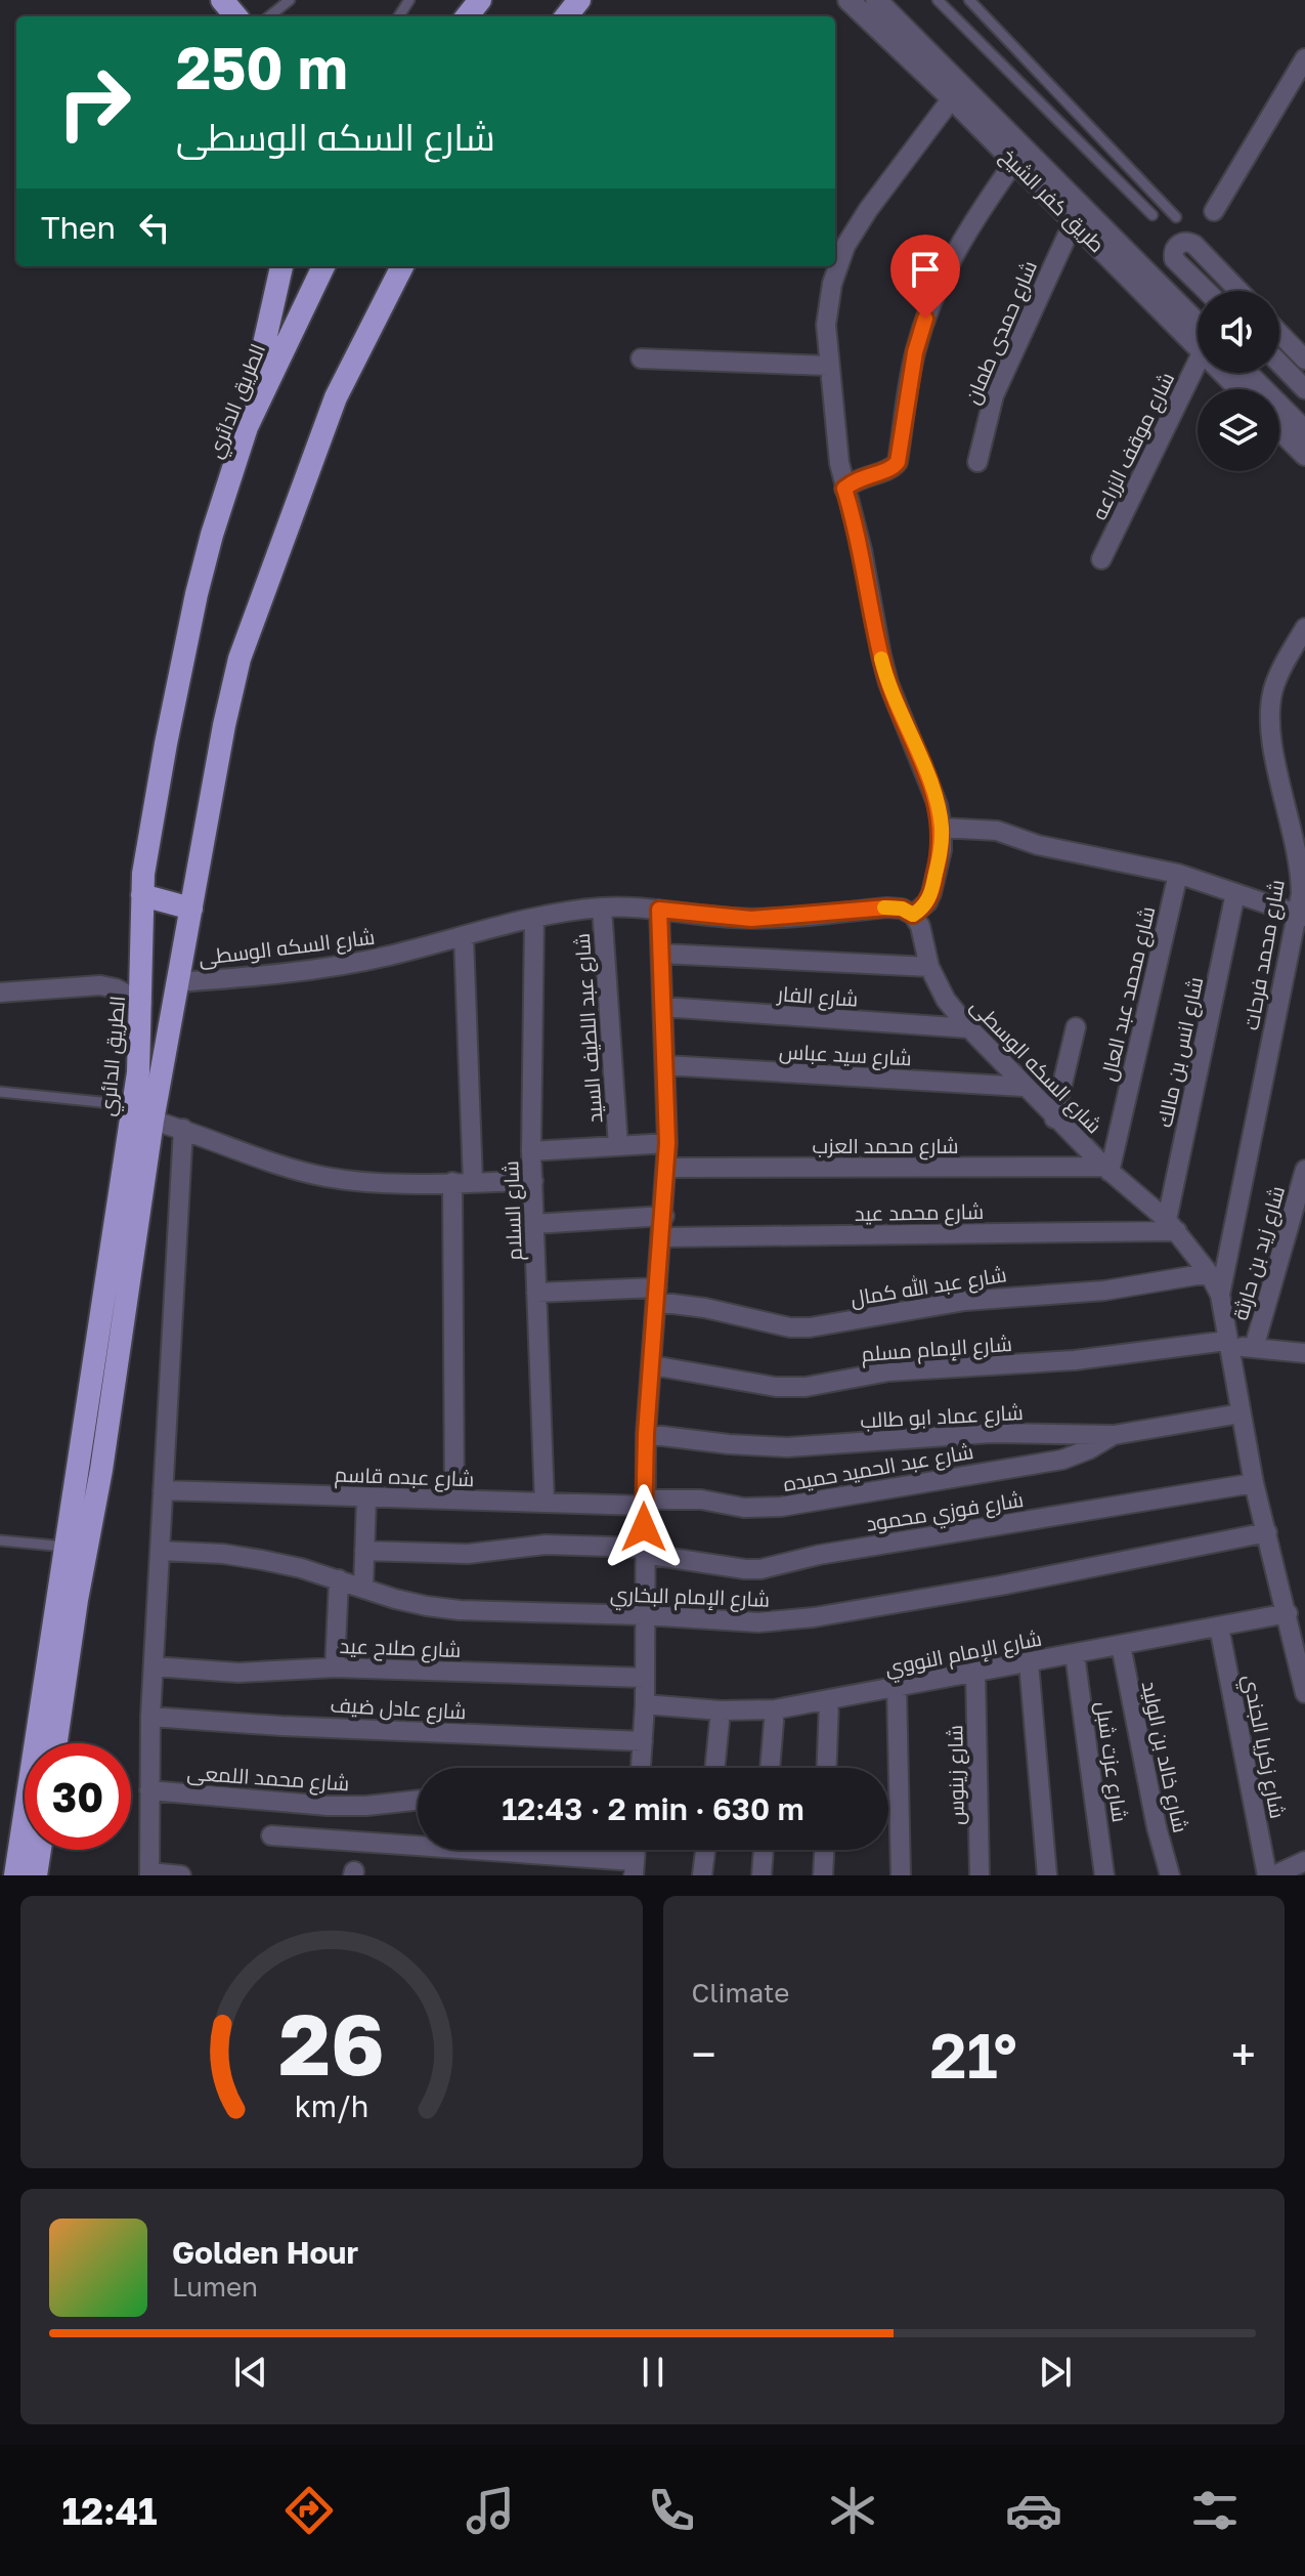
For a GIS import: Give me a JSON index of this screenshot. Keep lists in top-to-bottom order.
{
  "streets": {
    "highway": ["الطريق الدائري"],
    "street": [
      "طريق كفر الشيخ",
      "شارع حمدى طمان",
      "شارع موقف الزراعه",
      "شارع السكه الوسطى",
      "شارع محمد فرحات",
      "شارع محمد عبد العال",
      "شارع الفار",
      "شارع عبد اللطيف السيد",
      "شارع انس بن مالك",
      "شارع سيد عباس",
      "شارع محمد العزب",
      "شارع السلام",
      "شارع محمد عيد",
      "شارع زيد بن حارثة",
      "شارع عبد الله كمال",
      "شارع الإمام مسلم",
      "شارع عماد ابو طالب",
      "شارع عبد الحميد حميده",
      "شارع عبده قاسم",
      "شارع فوزي محمود",
      "شارع الإمام البخاري",
      "شارع صلاح عيد",
      "شارع الإمام النووي",
      "شارع عادل ضيف",
      "شارع زكريا الجندي",
      "شارع خالد بن الوليد",
      "شارع عزت شبل",
      "شارع زينوس",
      "شارع محمد اللمعى"
    ]
  },
  "crossings": [
    ["طريق كفر الشيخ", "شارع حمدى طمان"],
    ["الطريق الدائري", "شارع السكه الوسطى"],
    ["شارع السكه الوسطى", "شارع محمد فرحات"],
    ["شارع السكه الوسطى", "شارع محمد عبد العال"],
    ["شارع السكه الوسطى", "شارع الفار"],
    ["شارع السكه الوسطى", "شارع عبد اللطيف السيد"],
    ["شارع السكه الوسطى", "شارع انس بن مالك"],
    ["شارع السكه الوسطى", "شارع سيد عباس"],
    ["شارع السكه الوسطى", "شارع محمد العزب"],
    ["شارع السكه الوسطى", "شارع السلام"],
    ["شارع السكه الوسطى", "شارع محمد عيد"],
    ["شارع السكه الوسطى", "شارع عبد الله كمال"],
    ["شارع السكه الوسطى", "شارع الإمام مسلم"],
    ["شارع السكه الوسطى", "شارع عماد ابو طالب"],
    ["شارع السكه الوسطى", "شارع فوزي محمود"],
    ["شارع السكه الوسطى", "شارع الإمام البخاري"],
    ["شارع السكه الوسطى", "شارع الإمام النووي"],
    ["شارع محمد عبد العال", "شارع محمد العزب"],
    ["شارع انس بن مالك", "شارع محمد عيد"],
    ["شارع السلام", "شارع عبد الله كمال"],
    ["شارع السلام", "شارع عبده قاسم"],
    ["شارع زيد بن حارثة", "شارع الإمام مسلم"],
    ["شارع عماد ابو طالب", "شارع عبد الحميد حميده"],
    ["شارع عبد الحميد حميده", "شارع عبده قاسم"],
    ["شارع الإمام النووي", "شارع زكريا الجندي"],
    ["شارع الإمام النووي", "شارع خالد بن الوليد"],
    ["شارع الإمام النووي", "شارع عزت شبل"],
    ["شارع الإمام النووي", "شارع زينوس"]
  ],
  "page": {
    "turn": ["250 m", "شارع السكه الوسطى"],
    "then": "Then",
    "limit": "30",
    "trip": "12:43 · 2 min · 630 m",
    "tile": "Climate",
    "heat": ["−", "21°", "+"],
    "song": ["Golden Hour", "Lumen"],
    "tabs": "12:41",
    "gauge": ["26", "km/h"]
  }
}
